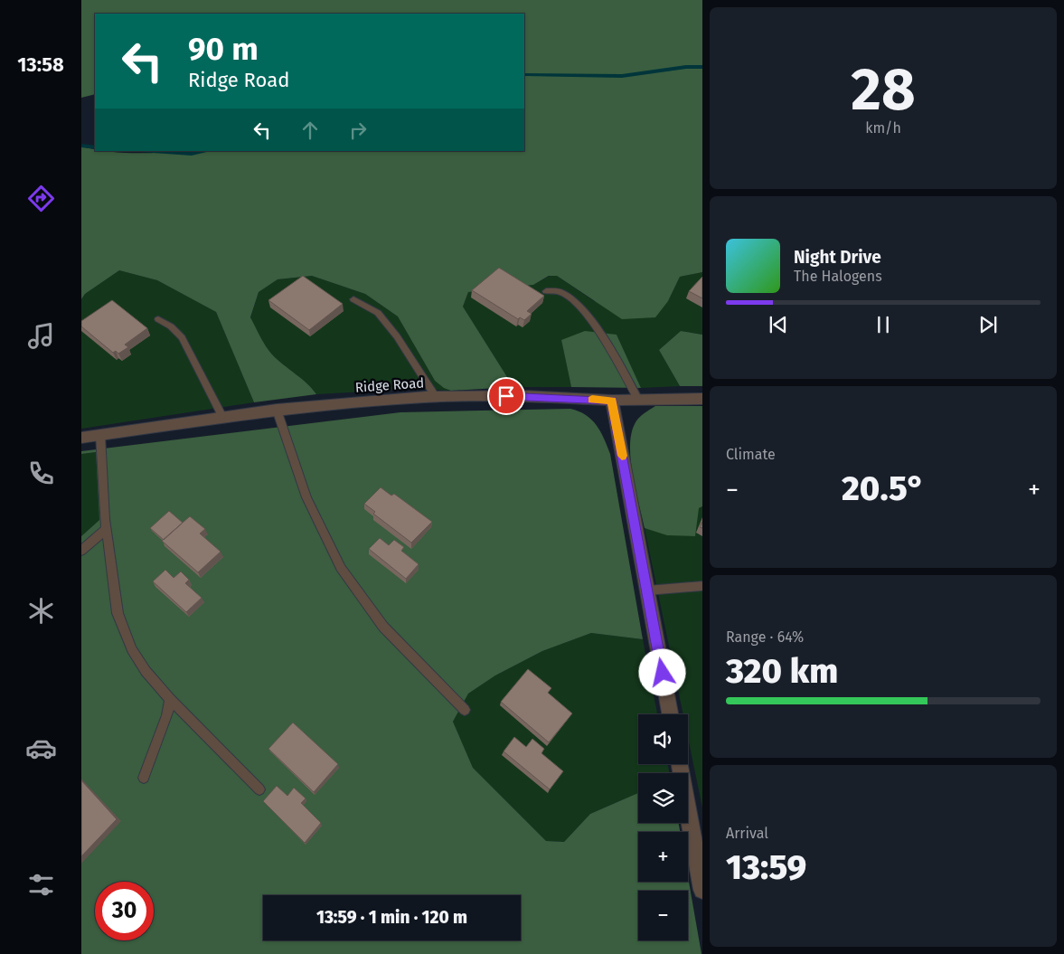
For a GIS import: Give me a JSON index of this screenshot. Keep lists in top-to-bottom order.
{
  "streets": {
    "street": ["Ridge Road"]
  },
  "page": {
    "tabs": "13:58",
    "tile": [
      ["28", "km/h"],
      "Climate",
      ["Range · 64%", "320 km"],
      ["Arrival", "13:59"]
    ],
    "turn": ["90 m", "Ridge Road"],
    "song": ["Night Drive", "The Halogens"],
    "heat": ["−", "20.5°", "+"],
    "map_buttons": ["+", "−"],
    "limit": "30",
    "trip": "13:59 · 1 min · 120 m"
  }
}
